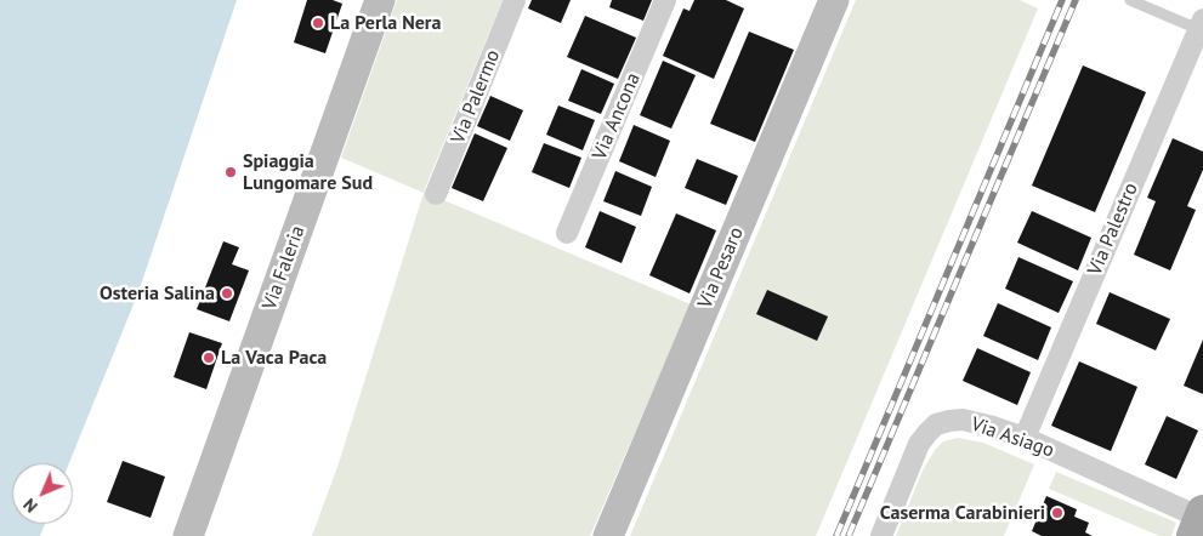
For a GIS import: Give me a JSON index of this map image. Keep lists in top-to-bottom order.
{
  "streets": {
    "street": [
      "Via Palermo",
      "Via Ancona",
      "Via Palestro",
      "Via Faleria",
      "Via Pesaro",
      "Via Asiago"
    ]
  },
  "crossings": [
    ["Via Palestro", "Via Asiago"]
  ],
  "places": [
    "La Perla Nera",
    "Spiaggia Lungomare Sud",
    "Osteria Salina",
    "La Vaca Paca",
    "Caserma Carabinieri"
  ],
  "north": "bottom left"
}
